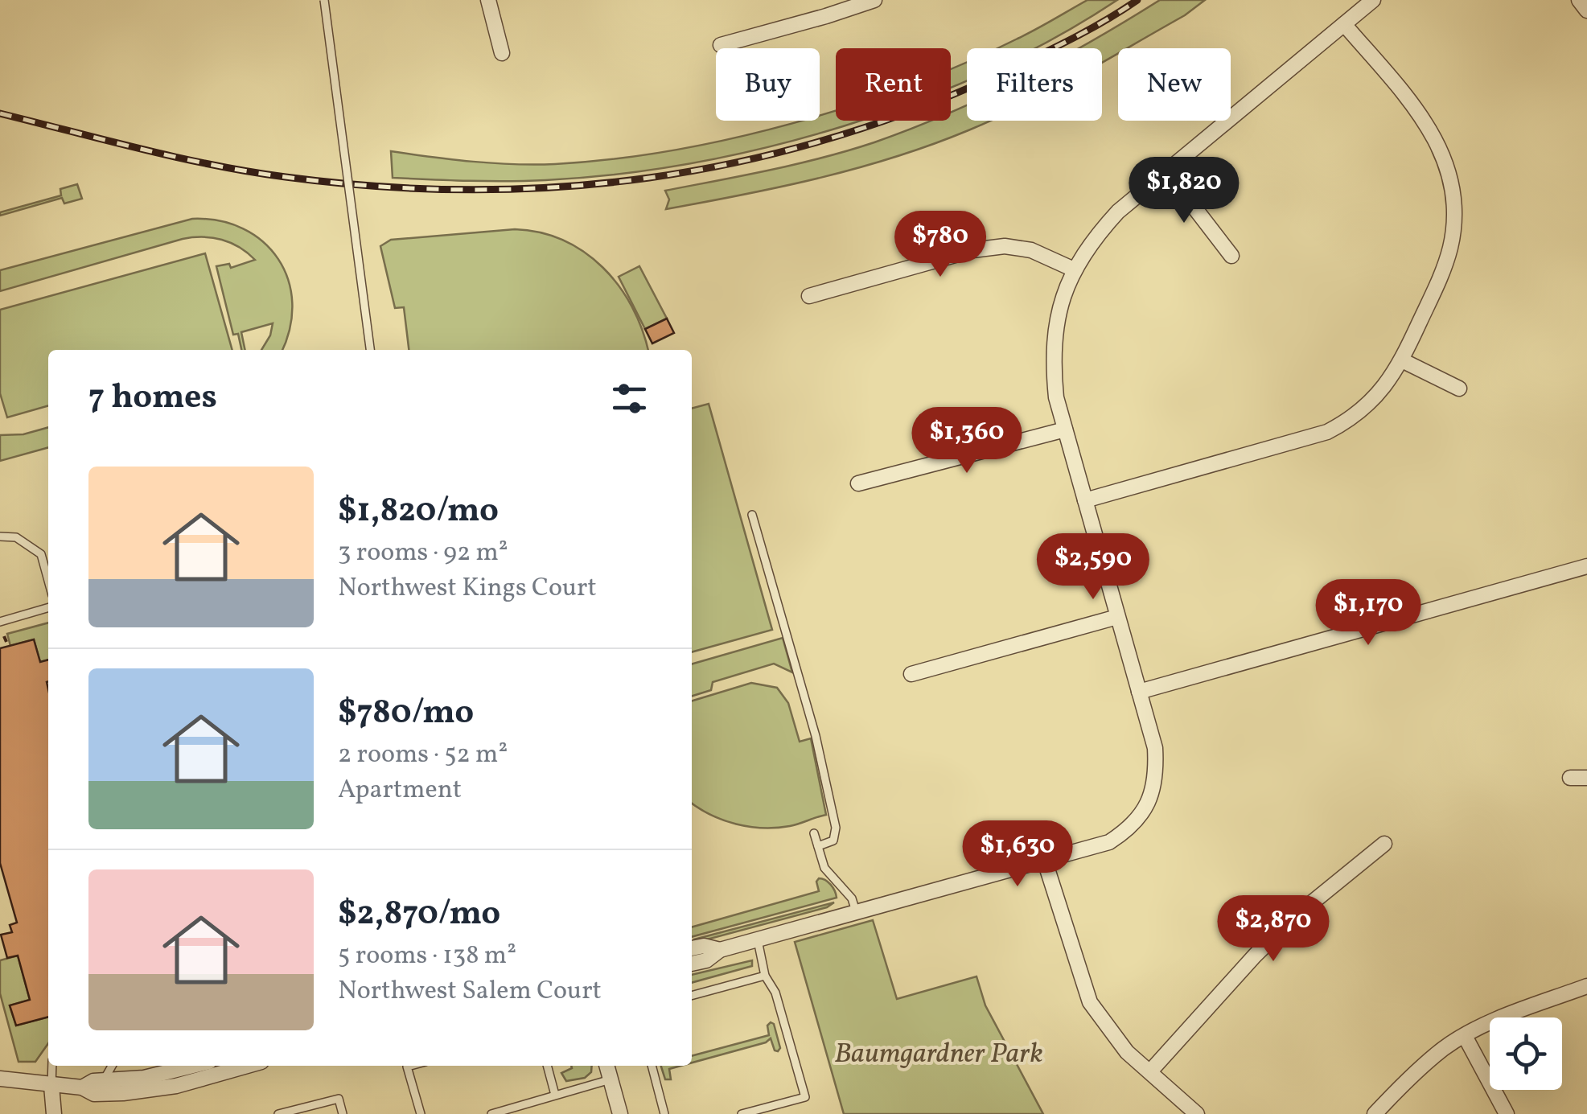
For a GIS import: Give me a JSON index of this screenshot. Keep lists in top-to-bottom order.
{
  "parks": ["Baumgardner Park"],
  "page": {
    "chip": [
      "Buy",
      "Rent",
      "Filters",
      "New"
    ],
    "price": [
      "$1,820",
      "$780",
      "$1,360",
      "$2,590",
      "$1,170",
      "$1,630",
      "$2,870"
    ],
    "heading": "7 homes",
    "list": [
      {
        "name": "$1,820/mo",
        "note": "3 rooms · 92 m² · Northwest Kings Court"
      },
      {
        "name": "$780/mo",
        "note": "2 rooms · 52 m² · Apartment"
      },
      {
        "name": "$2,870/mo",
        "note": "5 rooms · 138 m² · Northwest Salem Court"
      }
    ]
  }
}
